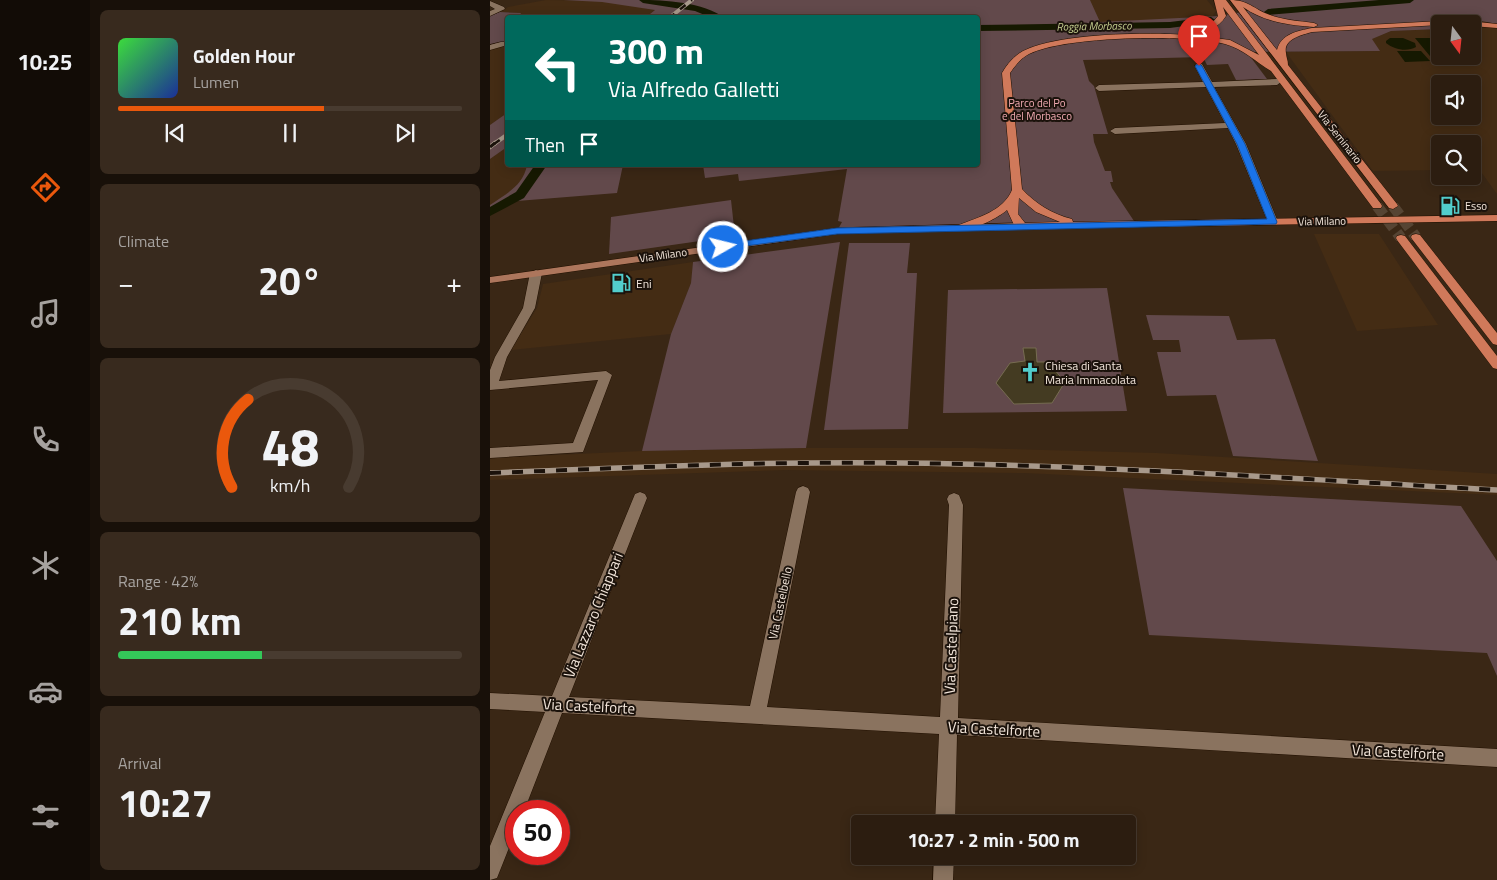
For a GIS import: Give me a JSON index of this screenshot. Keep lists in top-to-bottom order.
{
  "streets": {
    "main road": ["Via Seminario", "Via Milano"],
    "street": [
      "Via Castelbello",
      "Via Lazzaro Chiappari",
      "Via Castelpiano",
      "Via Castelforte"
    ]
  },
  "crossings": [
    ["Via Castelbello", "Via Castelforte"],
    ["Via Lazzaro Chiappari", "Via Castelforte"],
    ["Via Castelpiano", "Via Castelforte"]
  ],
  "water": ["Roggia Morbasco"],
  "parks": ["Parco del Po e del Morbasco"],
  "places": {
    "fuel station": ["Esso", "Eni"],
    "church": ["Chiesa di Santa Maria Immacolata"]
  },
  "north": "bottom",
  "page": {
    "tabs": "10:25",
    "turn": ["300 m", "Via Alfredo Galletti"],
    "song": ["Golden Hour", "Lumen"],
    "then": "Then",
    "tile": [
      "Climate",
      ["Range · 42%", "210 km"],
      ["Arrival", "10:27"]
    ],
    "heat": ["−", "20°", "+"],
    "limit": "50",
    "trip": "10:27 · 2 min · 500 m",
    "gauge": ["48", "km/h"]
  }
}
